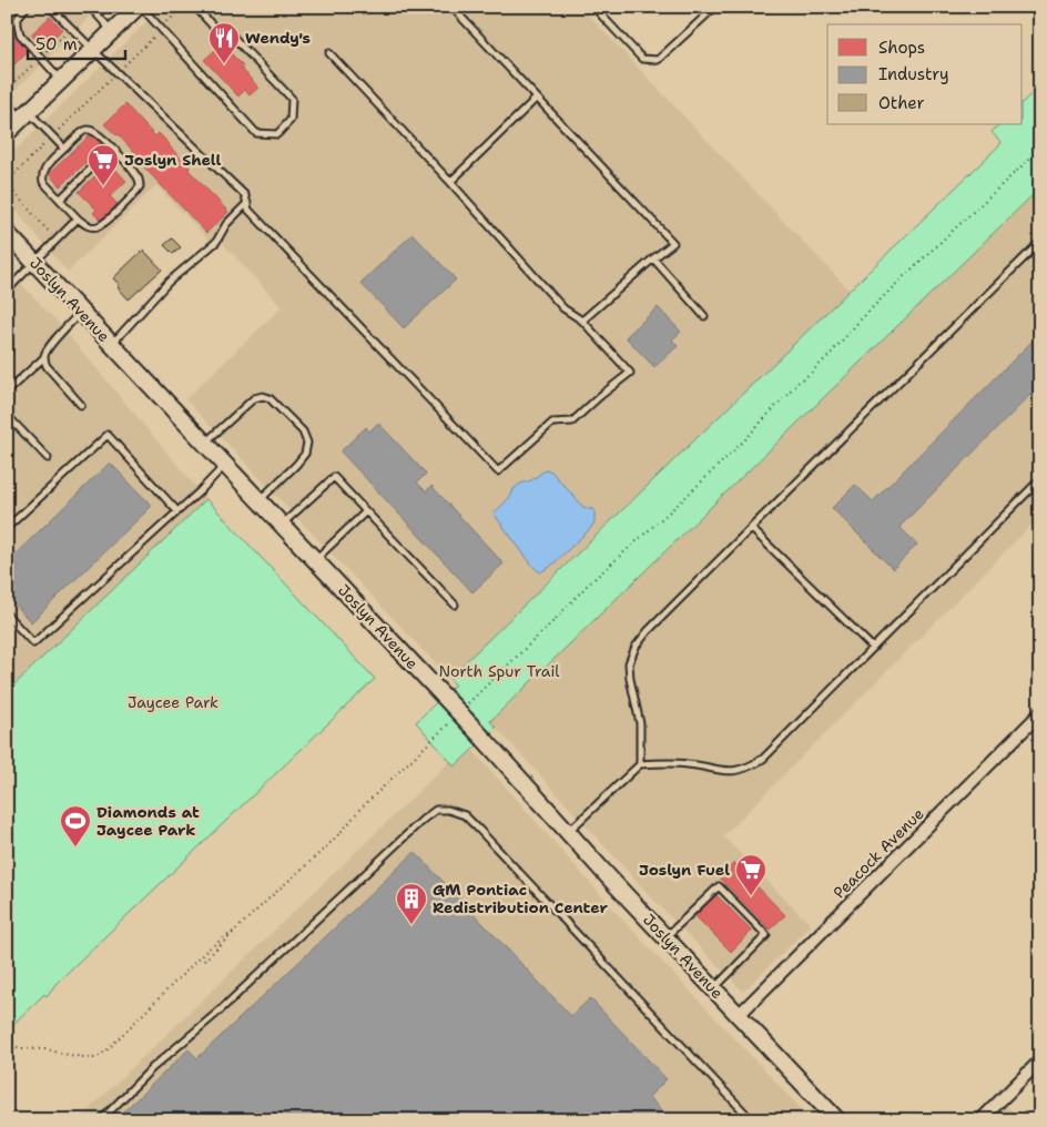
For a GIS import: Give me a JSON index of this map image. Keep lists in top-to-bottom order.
{
  "streets": {
    "main road": ["Joslyn Avenue"],
    "street": ["Peacock Avenue"]
  },
  "crossings": [
    ["Joslyn Avenue", "Peacock Avenue"]
  ],
  "parks": ["North Spur Trail", "Jaycee Park"],
  "places": {
    "restaurant": ["Wendy's"],
    "supermarket": ["Joslyn Shell", "Joslyn Fuel"],
    "sports": ["Diamonds at Jaycee Park"],
    "building": ["GM Pontiac Redistribution Center"]
  },
  "legend": ["Shops", "Industry", "Other"],
  "scale_bar": "50 m"
}
